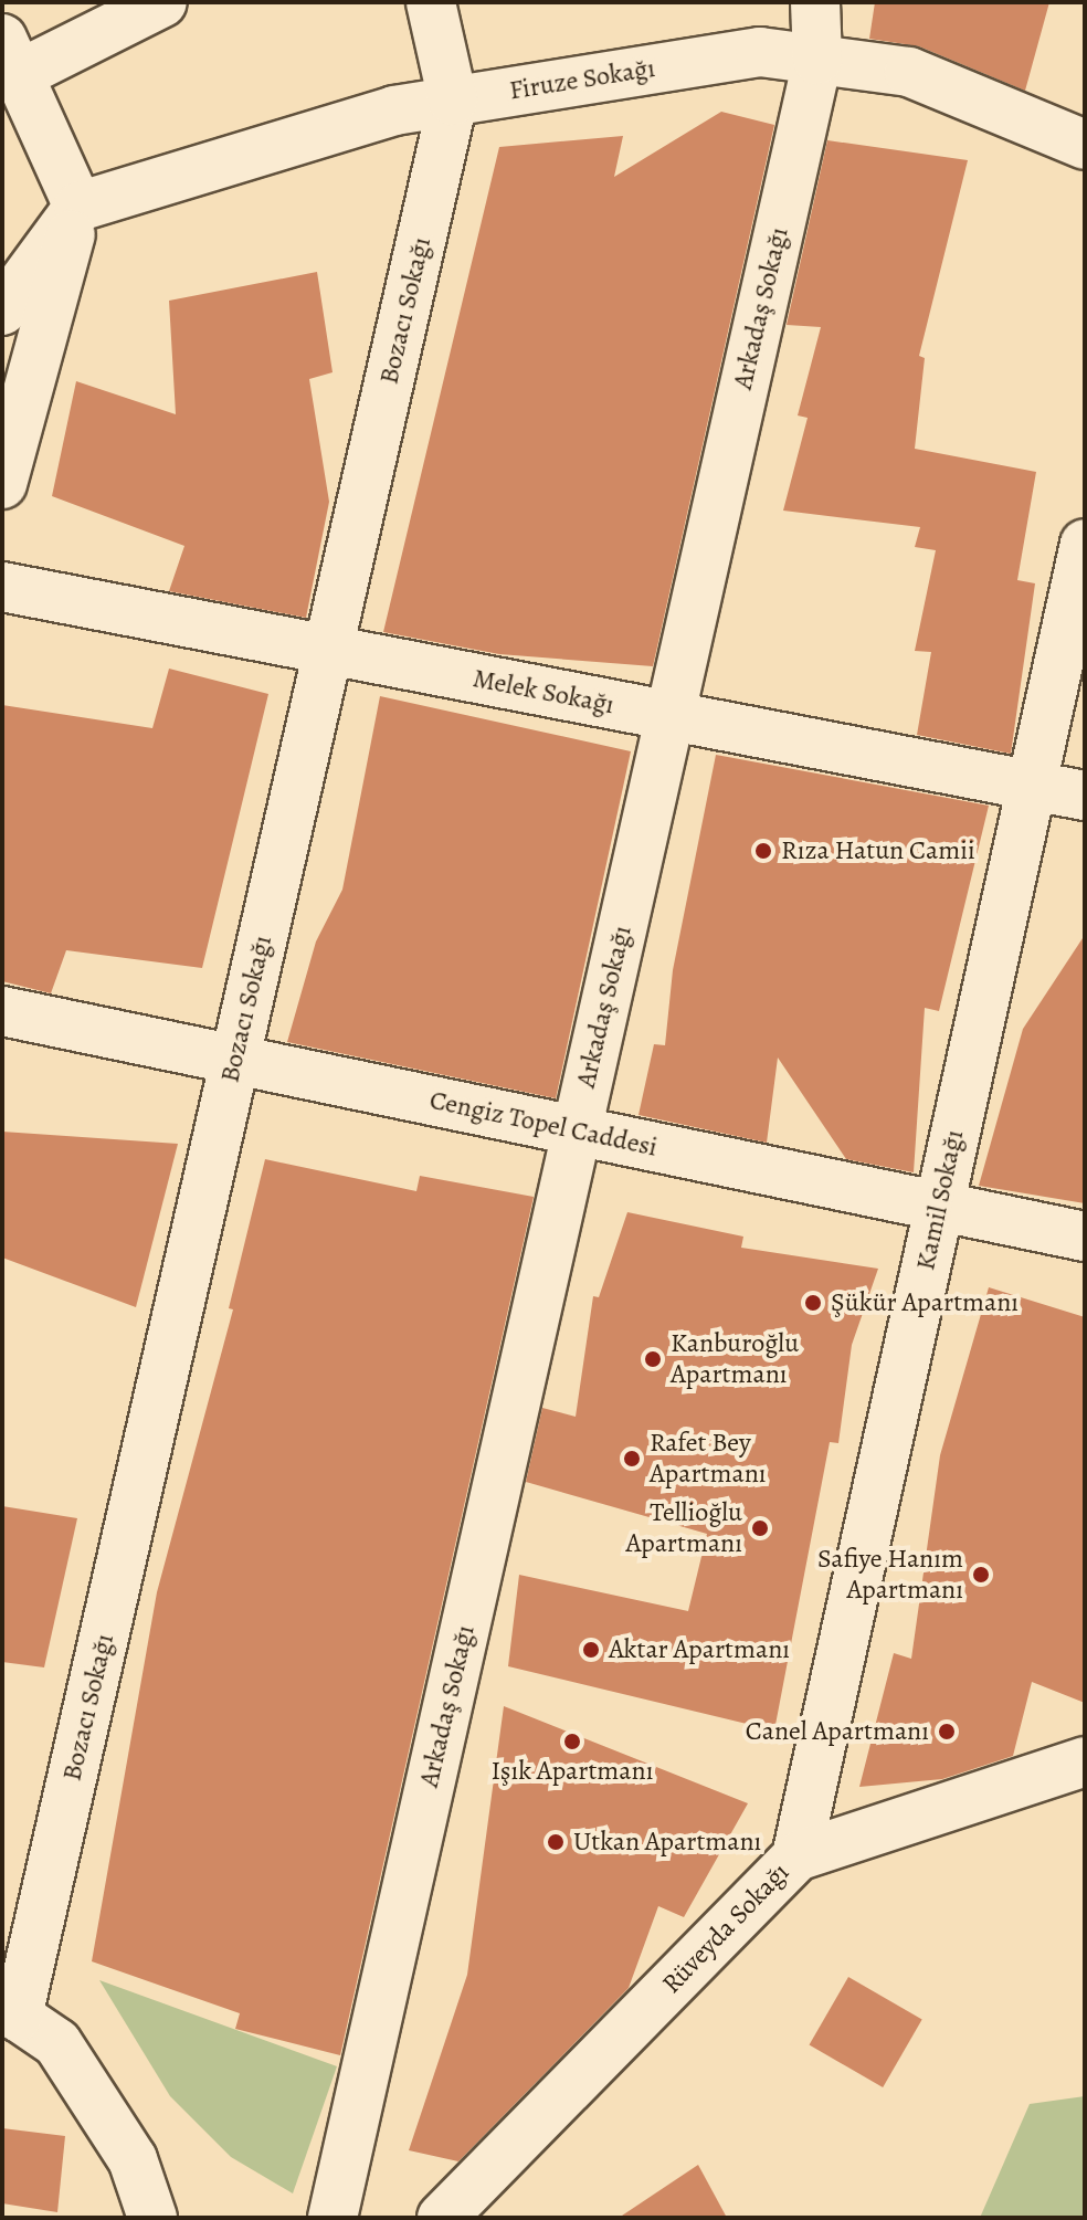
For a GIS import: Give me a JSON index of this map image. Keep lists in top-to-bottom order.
{
  "streets": {
    "street": [
      "Firuze Sokağı",
      "Arkadaş Sokağı",
      "Bozacı Sokağı",
      "Melek Sokağı",
      "Cengiz Topel Caddesi",
      "Kamil Sokağı",
      "Rüveyda Sokağı"
    ]
  },
  "crossings": [
    ["Firuze Sokağı", "Arkadaş Sokağı"],
    ["Firuze Sokağı", "Bozacı Sokağı"],
    ["Arkadaş Sokağı", "Melek Sokağı"],
    ["Arkadaş Sokağı", "Cengiz Topel Caddesi"],
    ["Bozacı Sokağı", "Melek Sokağı"],
    ["Bozacı Sokağı", "Cengiz Topel Caddesi"],
    ["Melek Sokağı", "Kamil Sokağı"],
    ["Cengiz Topel Caddesi", "Kamil Sokağı"],
    ["Kamil Sokağı", "Rüveyda Sokağı"]
  ],
  "places": [
    "Rıza Hatun Camii",
    "Şükür Apartmanı",
    "Kanburoğlu Apartmanı",
    "Rafet Bey Apartmanı",
    "Tellioğlu Apartmanı",
    "Safiye Hanım Apartmanı",
    "Aktar Apartmanı",
    "Canel Apartmanı",
    "Işık Apartmanı",
    "Utkan Apartmanı"
  ]
}
